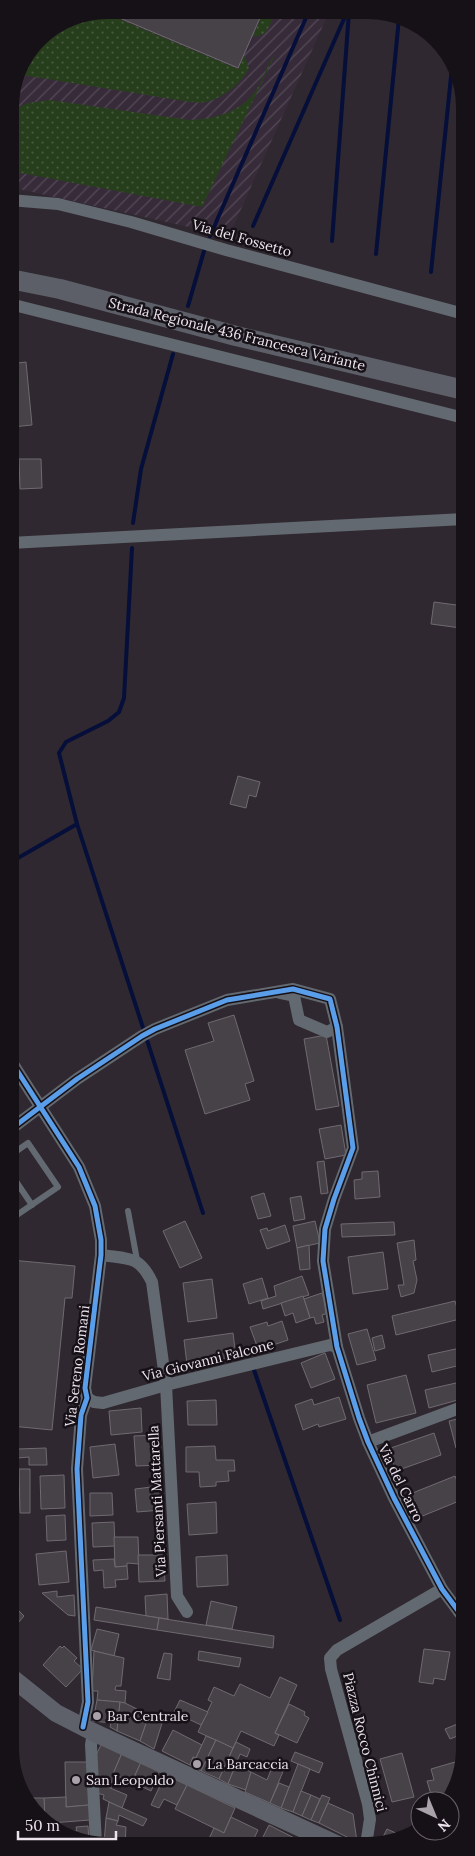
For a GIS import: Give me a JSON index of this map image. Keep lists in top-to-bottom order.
{
  "streets": {
    "main road": ["Strada Regionale 436 Francesca Variante"],
    "street": [
      "Via del Fossetto",
      "Via Giovanni Falcone",
      "Via Sereno Romani",
      "Via del Carro",
      "Via Piersanti Mattarella",
      "Piazza Rocco Chinnici"
    ]
  },
  "crossings": [
    ["Via Giovanni Falcone", "Via Sereno Romani"],
    ["Via Giovanni Falcone", "Via del Carro"],
    ["Via Giovanni Falcone", "Via Piersanti Mattarella"],
    ["Via del Carro", "Piazza Rocco Chinnici"]
  ],
  "places": ["Bar Centrale", "La Barcaccia", "San Leopoldo"],
  "scale_bar": "50 m",
  "north": "bottom right"
}
